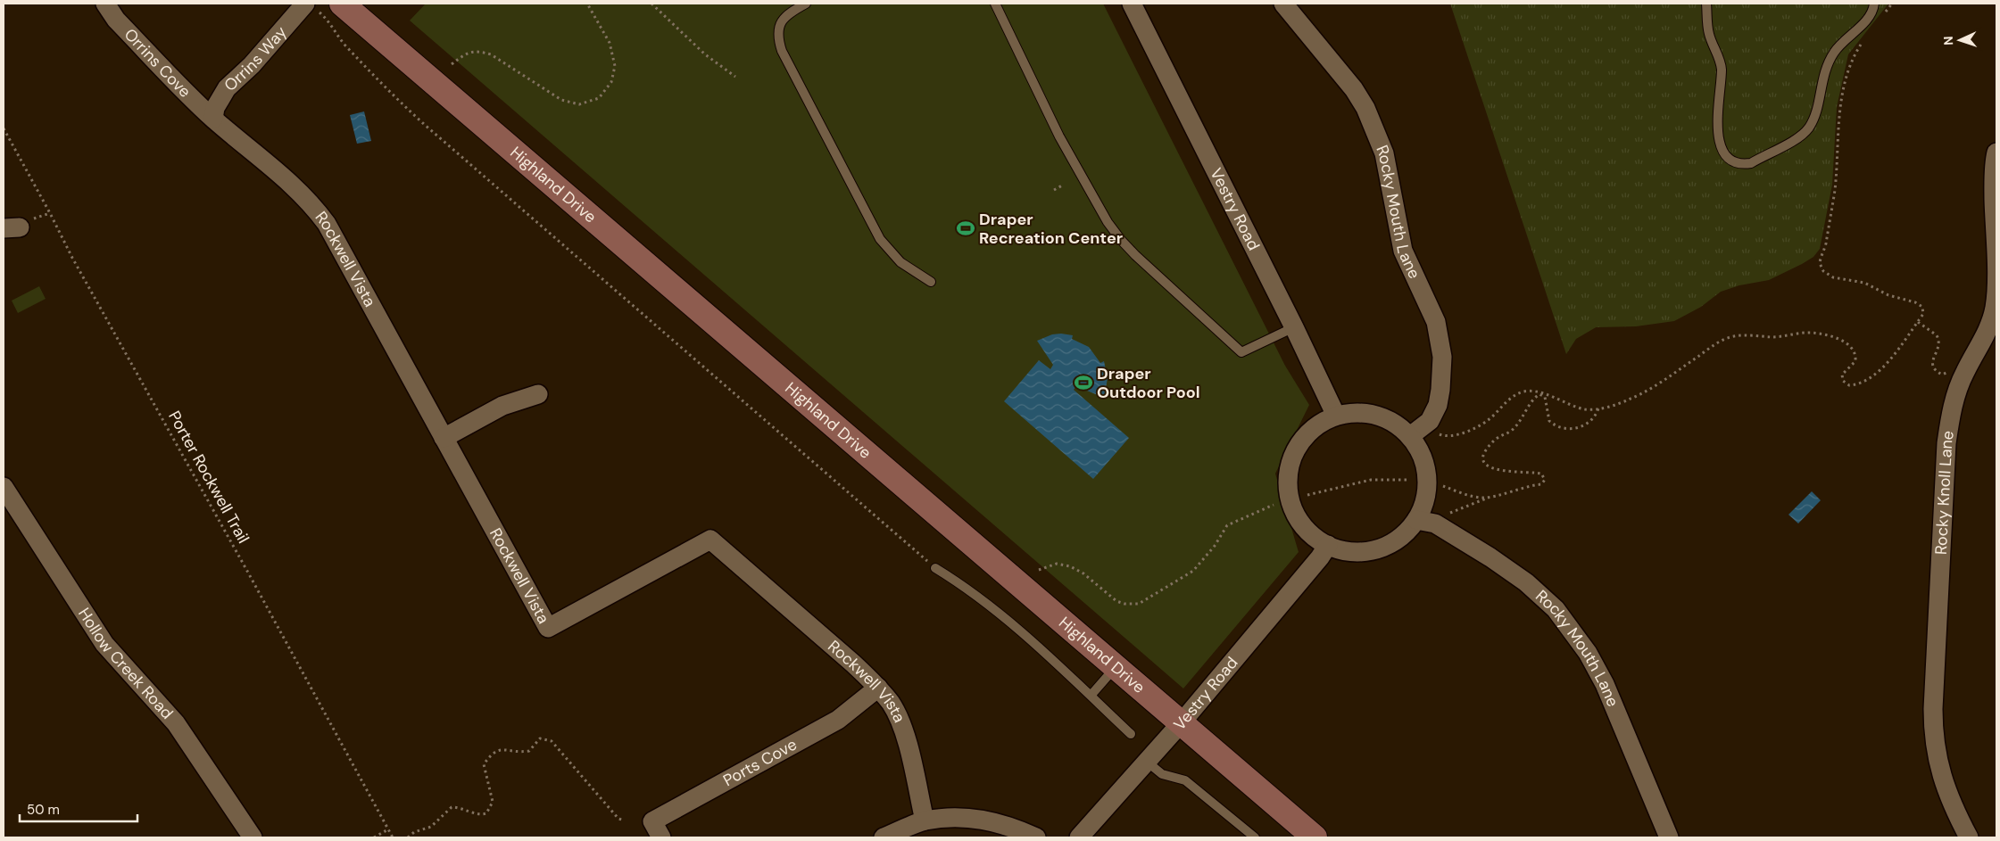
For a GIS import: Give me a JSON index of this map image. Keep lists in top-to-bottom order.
{
  "streets": {
    "main road": ["Highland Drive"],
    "street": [
      "Orrins Way",
      "Orrins Cove",
      "Vestry Road",
      "Rocky Mouth Lane",
      "Rockwell Vista",
      "Rocky Knoll Lane",
      "Hollow Creek Road",
      "Ports Cove"
    ],
    "path": ["Porter Rockwell Trail"]
  },
  "crossings": [
    ["Orrins Way", "Orrins Cove"],
    ["Orrins Way", "Rockwell Vista"],
    ["Orrins Cove", "Rockwell Vista"],
    ["Highland Drive", "Vestry Road"],
    ["Vestry Road", "Rocky Mouth Lane"],
    ["Rockwell Vista", "Ports Cove"]
  ],
  "places": {
    "sports": ["Draper Recreation Center", "Draper Outdoor Pool"]
  },
  "scale_bar": "50 m",
  "north": "left"
}
